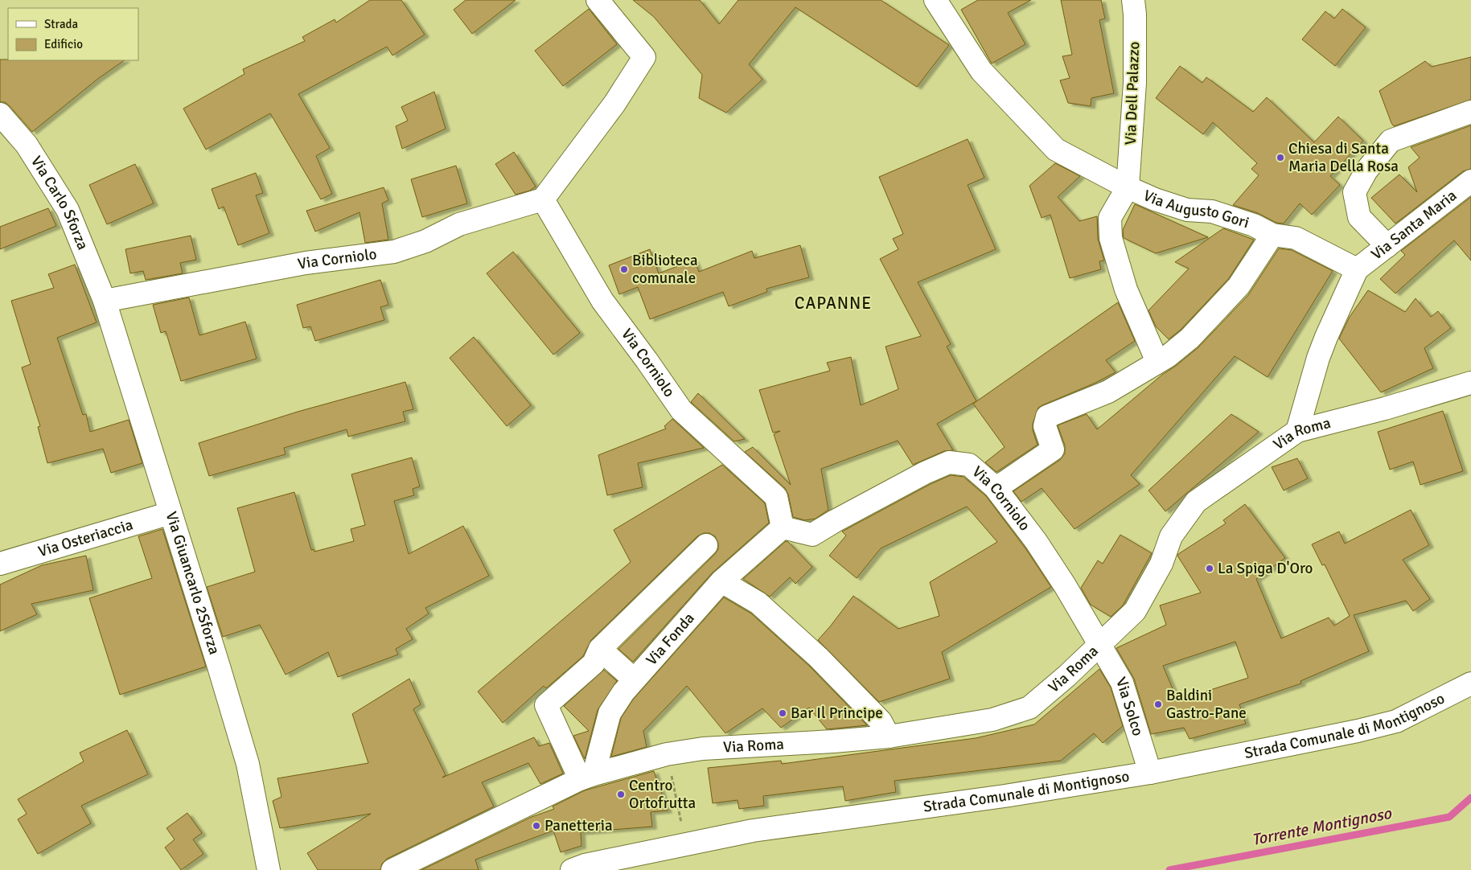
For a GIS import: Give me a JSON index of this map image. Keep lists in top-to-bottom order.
{
  "streets": {
    "street": [
      "Via Dell Palazzo",
      "Via Carlo Sforza",
      "Via Augusto Gori",
      "Via Santa Maria",
      "Via Corniolo",
      "Via Roma",
      "Via Osteriaccia",
      "Via Giuancarlo 2Sforza",
      "Via Fonda",
      "Via Solco",
      "Strada Comunale di Montignoso"
    ]
  },
  "crossings": [
    ["Via Dell Palazzo", "Via Augusto Gori"],
    ["Via Carlo Sforza", "Via Corniolo"],
    ["Via Carlo Sforza", "Via Giuancarlo 2Sforza"],
    ["Via Augusto Gori", "Via Santa Maria"],
    ["Via Corniolo", "Via Roma"],
    ["Via Corniolo", "Via Giuancarlo 2Sforza"],
    ["Via Corniolo", "Via Fonda"],
    ["Via Corniolo", "Via Solco"],
    ["Via Roma", "Via Fonda"],
    ["Via Roma", "Via Solco"],
    ["Via Osteriaccia", "Via Giuancarlo 2Sforza"],
    ["Via Solco", "Strada Comunale di Montignoso"]
  ],
  "districts": ["CAPANNE"],
  "water": ["Torrente Montignoso"],
  "places": [
    "Chiesa di Santa Maria Della Rosa",
    "Biblioteca comunale",
    "La Spiga D'Oro",
    "Baldini Gastro-Pane",
    "Bar Il Principe",
    "Centro Ortofrutta",
    "Panetteria"
  ],
  "legend": ["Strada", "Edificio"]
}
